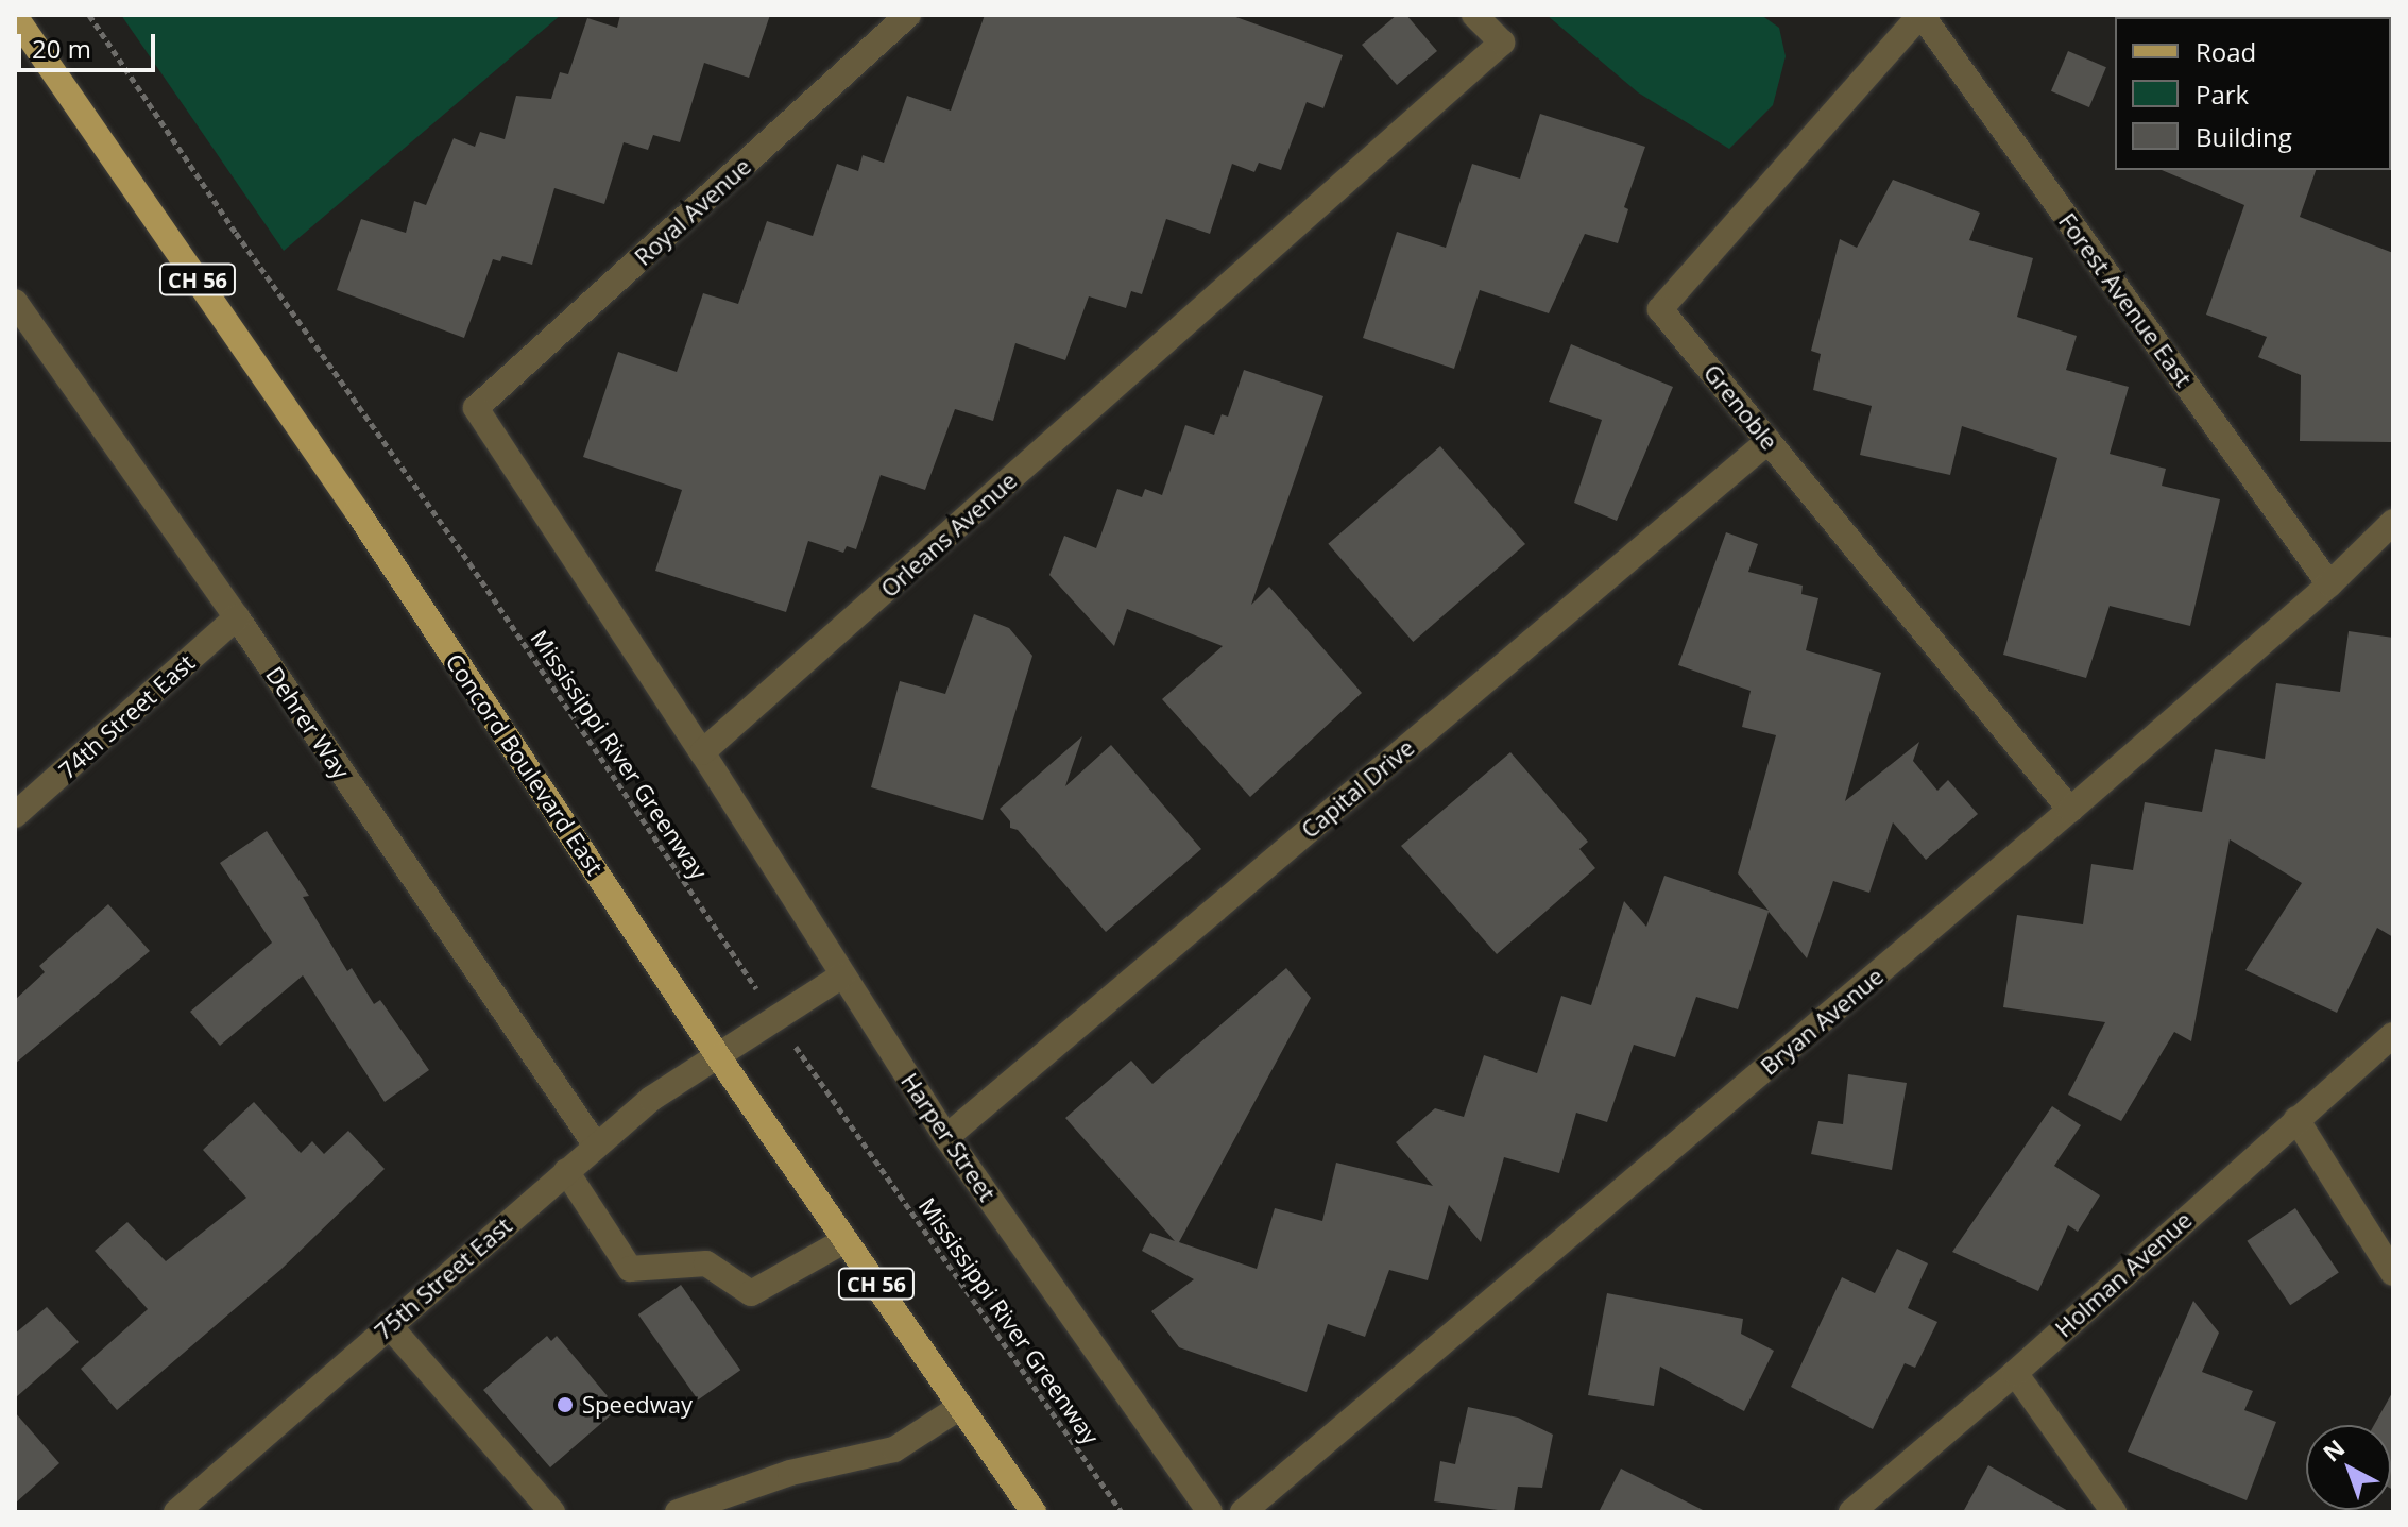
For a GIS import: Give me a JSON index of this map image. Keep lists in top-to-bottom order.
{
  "streets": {
    "main road": ["CH 56", "Concord Boulevard East"],
    "street": [
      "Royal Avenue",
      "Forest Avenue East",
      "Grenoble",
      "Orleans Avenue",
      "74th Street East",
      "Dehrer Way",
      "Capital Drive",
      "Bryan Avenue",
      "Harper Street",
      "Holman Avenue",
      "75th Street East"
    ],
    "path": ["Mississippi River Greenway"]
  },
  "crossings": [
    ["Royal Avenue", "Orleans Avenue"],
    ["Royal Avenue", "Harper Street"],
    ["Forest Avenue East", "Grenoble"],
    ["Forest Avenue East", "Bryan Avenue"],
    ["Grenoble", "Capital Drive"],
    ["Grenoble", "Bryan Avenue"],
    ["Orleans Avenue", "Harper Street"],
    ["74th Street East", "Dehrer Way"],
    ["Dehrer Way", "75th Street East"],
    ["Mississippi River Greenway", "75th Street East"],
    ["Concord Boulevard East", "75th Street East"],
    ["Capital Drive", "Harper Street"],
    ["Harper Street", "75th Street East"]
  ],
  "places": ["Speedway"],
  "legend": ["Road", "Park", "Building"],
  "scale_bar": "20 m",
  "north": "top left"
}
